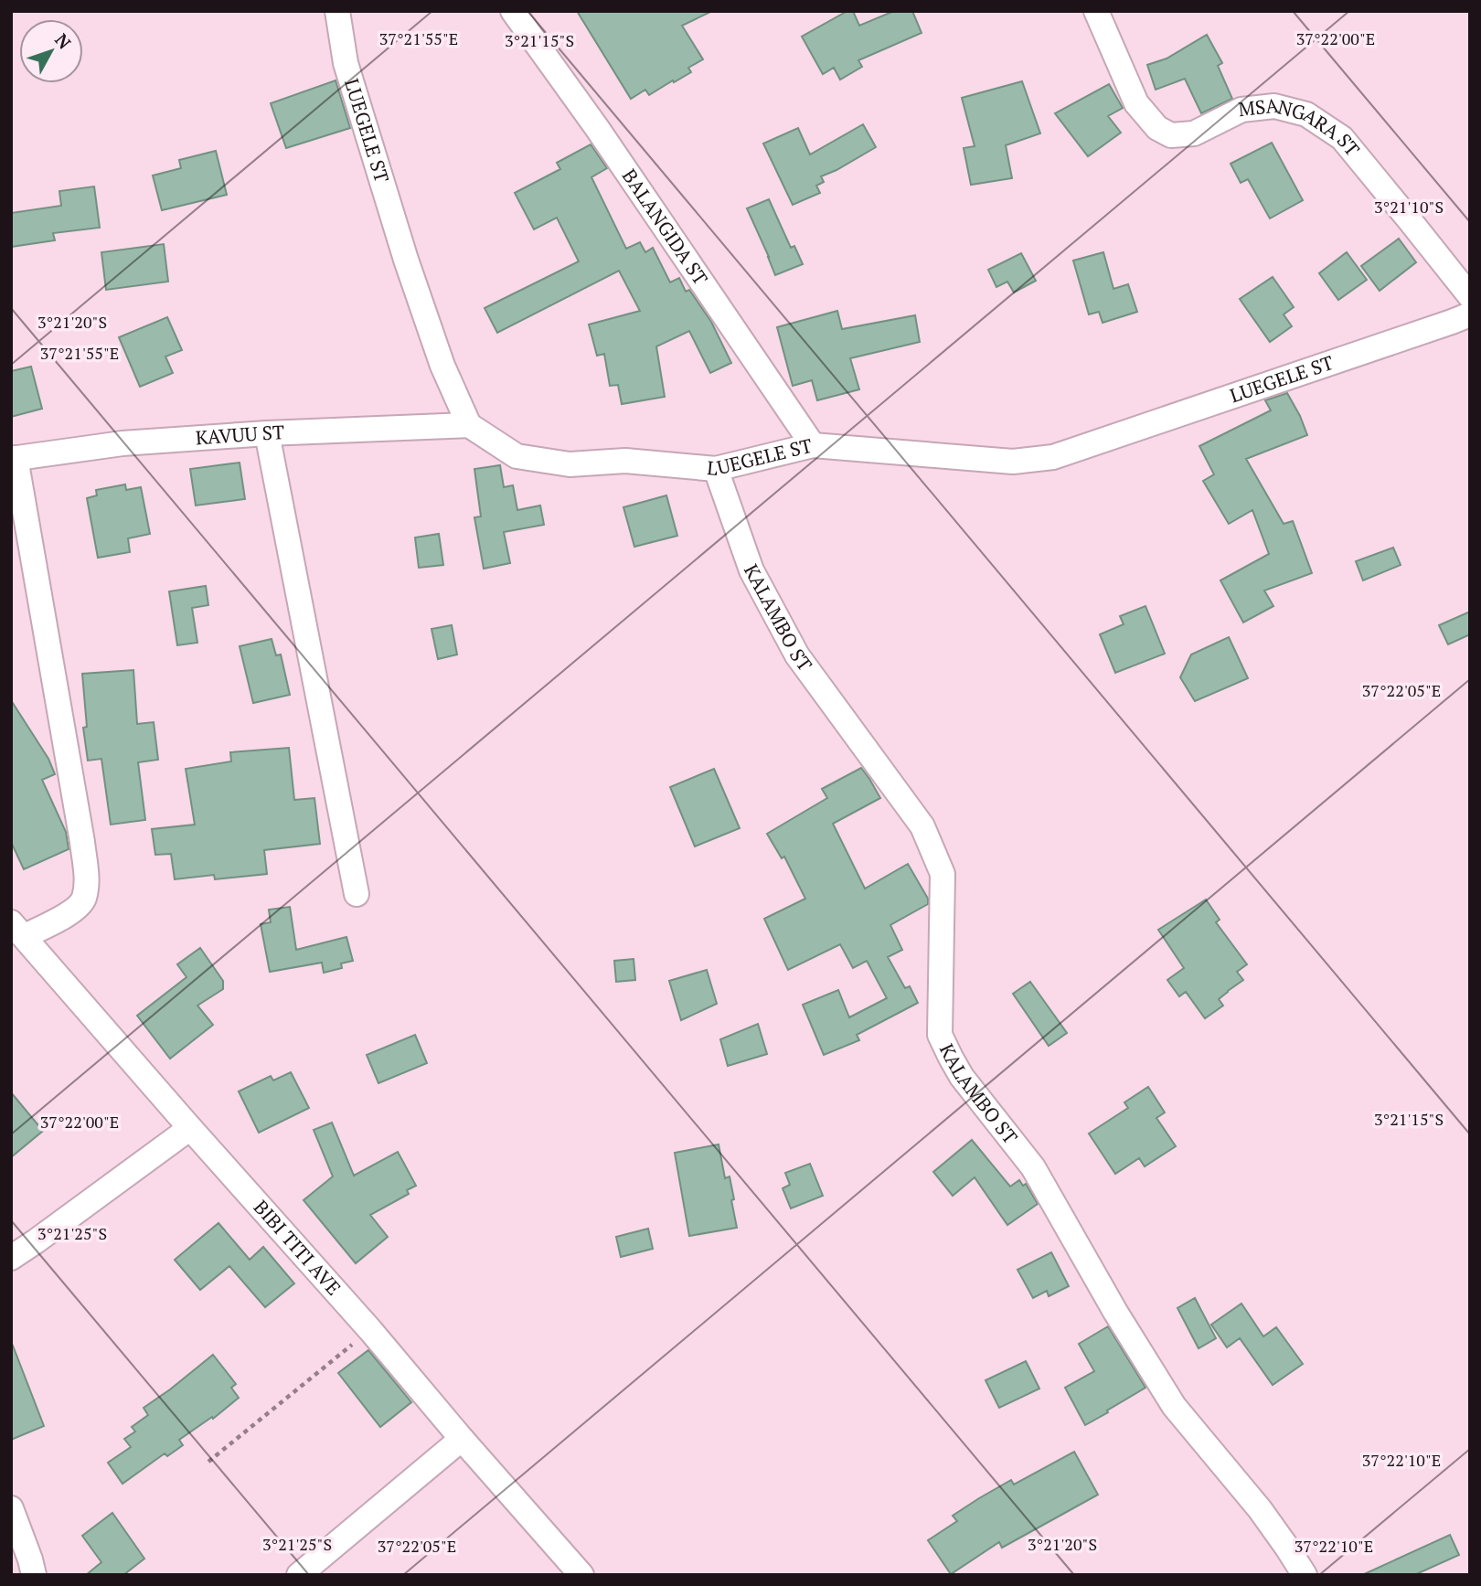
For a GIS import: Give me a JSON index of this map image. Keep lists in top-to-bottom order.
{
  "streets": {
    "street": [
      "LUEGELE ST",
      "MSANGARA ST",
      "BALANGIDA ST",
      "KAVUU ST",
      "KALAMBO ST",
      "BIBI TITI AVE"
    ]
  },
  "crossings": [
    ["LUEGELE ST", "BALANGIDA ST"],
    ["LUEGELE ST", "KAVUU ST"],
    ["LUEGELE ST", "KALAMBO ST"]
  ],
  "north": "top right",
  "coordinates": [
    "37°21'55\"E",
    "37°22'00\"E",
    "3°21'15\"S",
    "3°21'10\"S",
    "3°21'20\"S",
    "37°22'05\"E",
    "3°21'25\"S",
    "37°22'10\"E"
  ]
}
